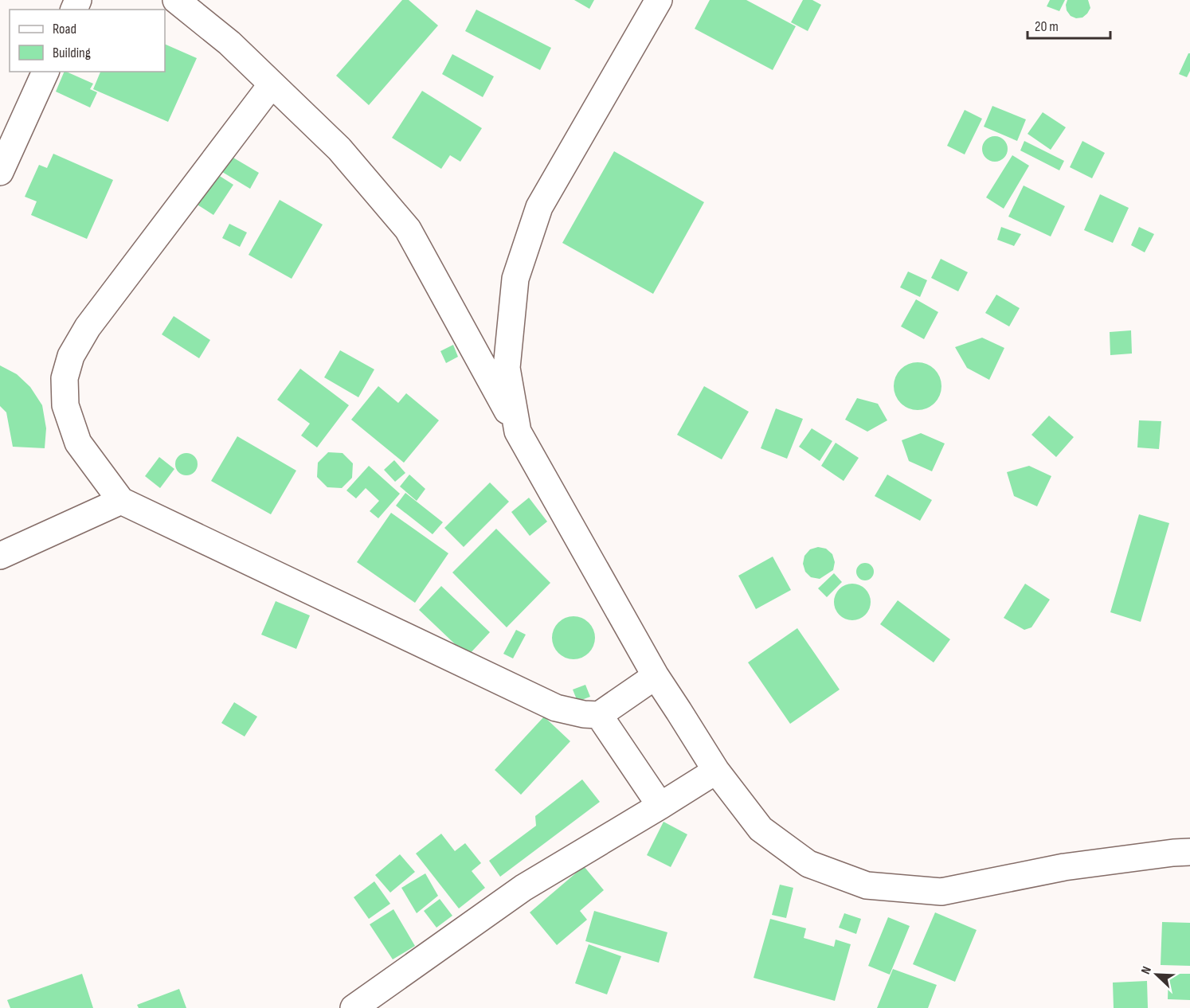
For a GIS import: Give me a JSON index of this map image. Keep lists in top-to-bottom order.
{
  "legend": ["Road", "Building"],
  "scale_bar": "20 m",
  "north": "top left"
}
